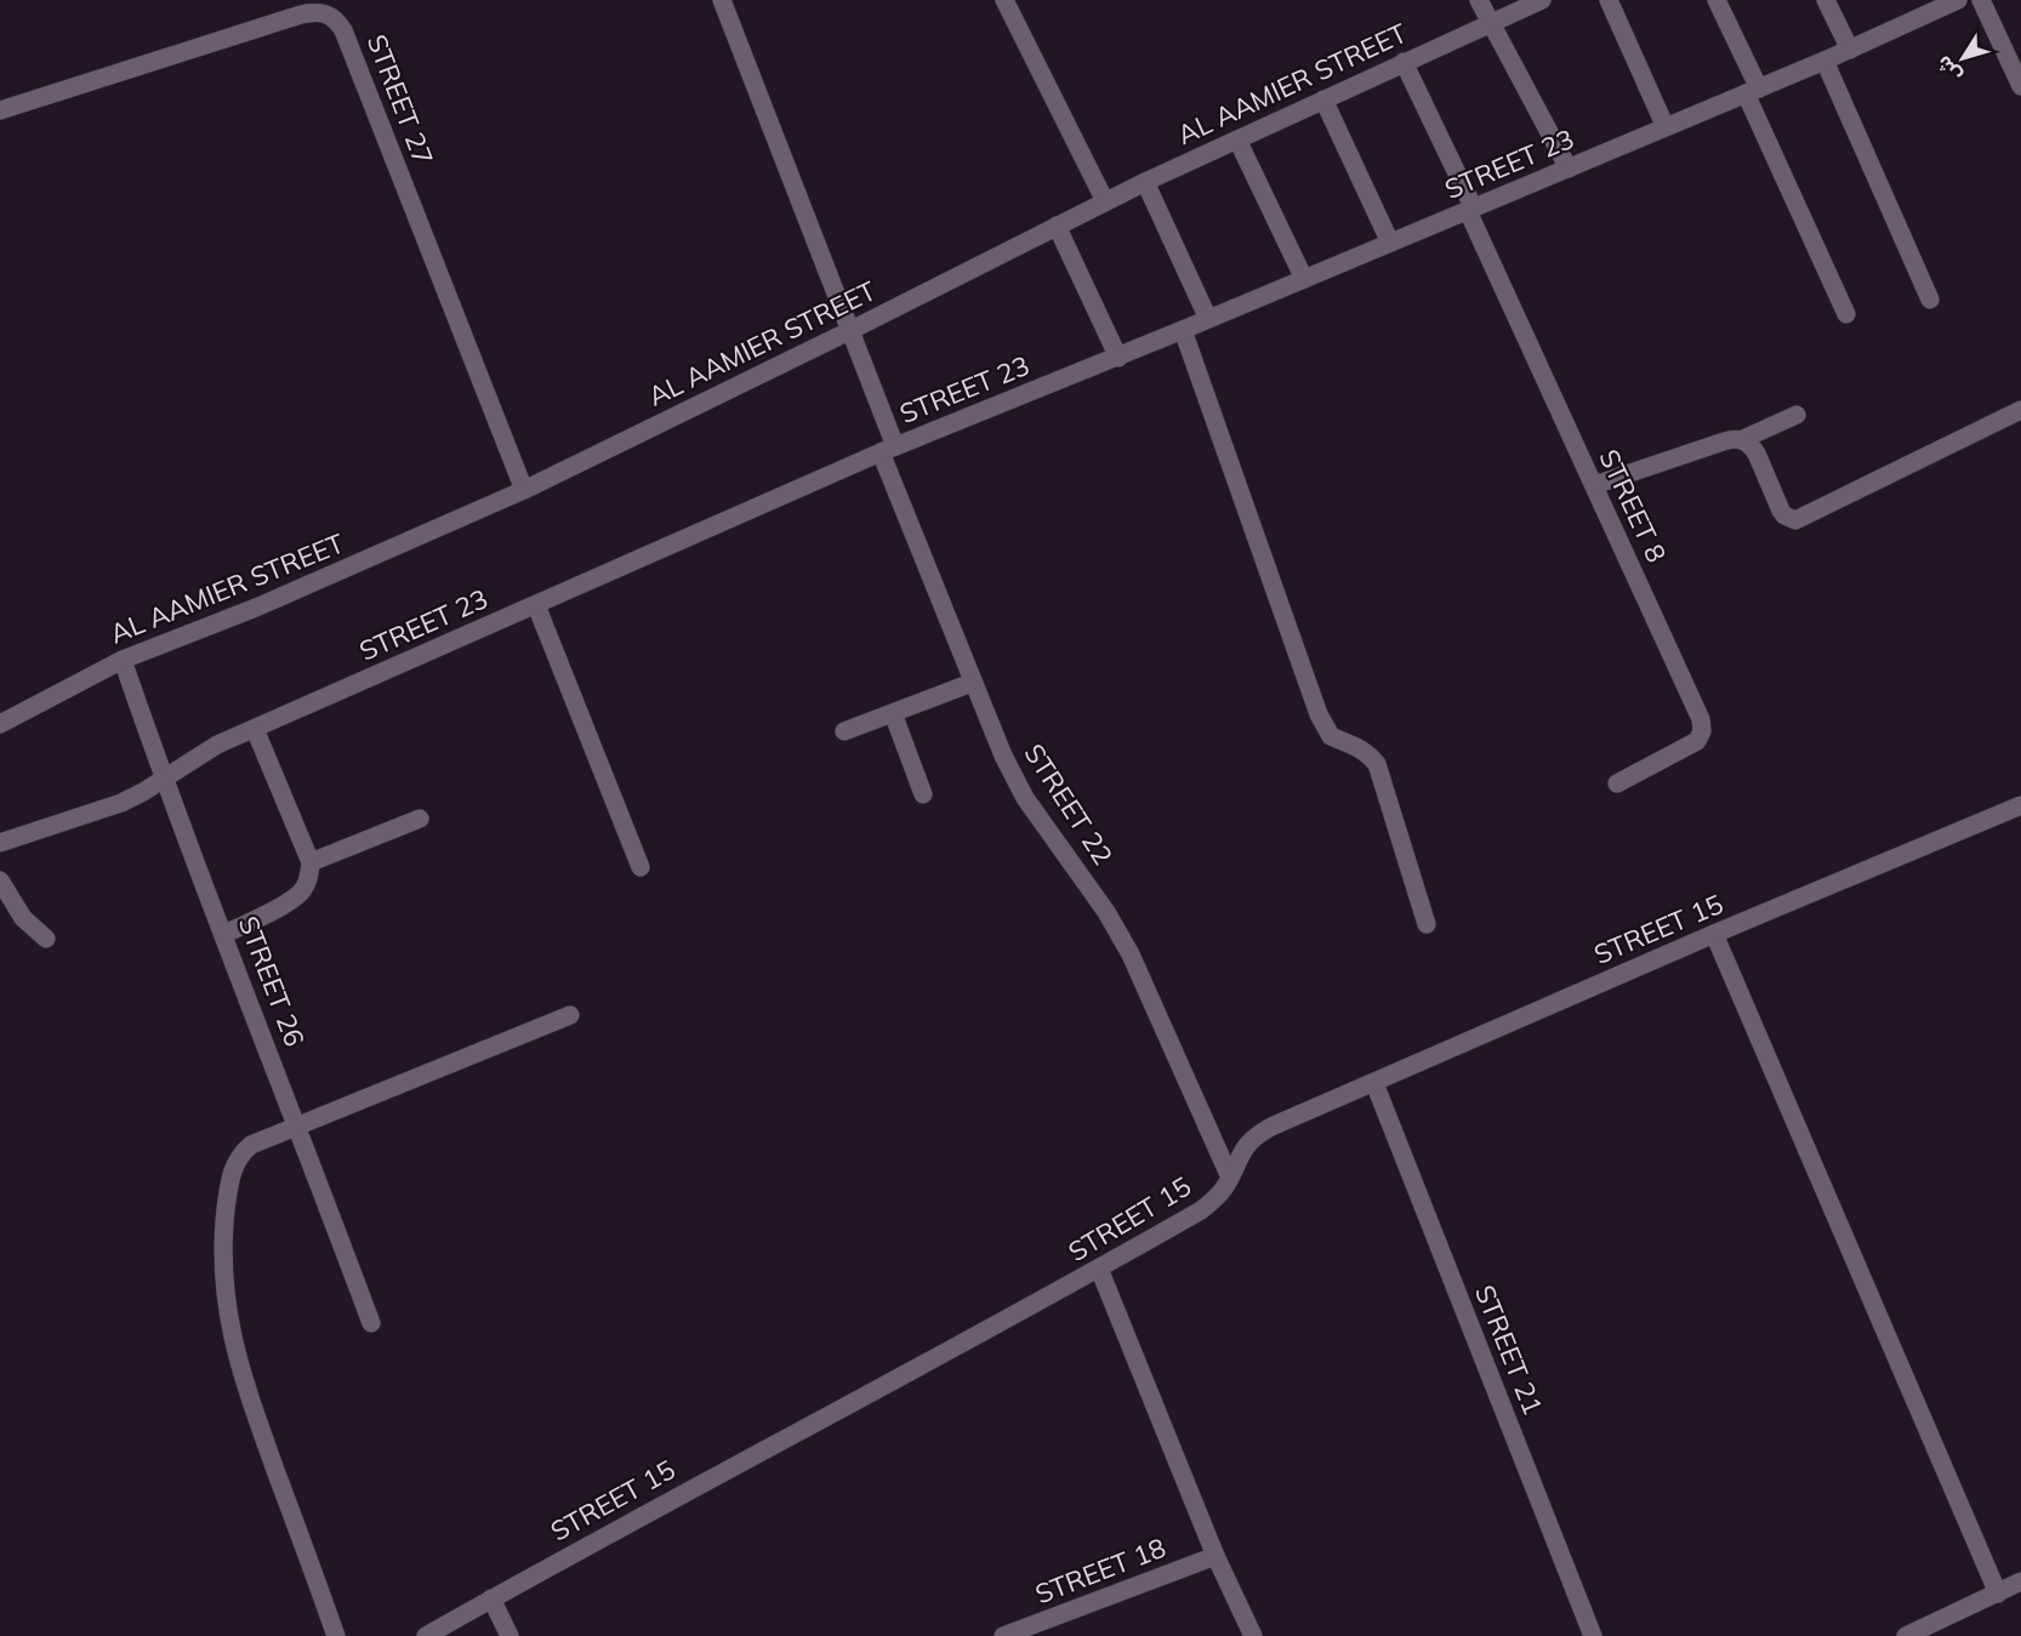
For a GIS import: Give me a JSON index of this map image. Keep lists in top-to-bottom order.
{
  "streets": {
    "street": [
      "AL AAMIER STREET",
      "STREET 27",
      "STREET 23",
      "STREET 8",
      "STREET 22",
      "STREET 15",
      "STREET 26",
      "STREET 21",
      "STREET 18"
    ]
  },
  "crossings": [
    ["AL AAMIER STREET", "STREET 27"],
    ["AL AAMIER STREET", "STREET 8"],
    ["AL AAMIER STREET", "STREET 22"],
    ["AL AAMIER STREET", "STREET 26"],
    ["STREET 23", "STREET 8"],
    ["STREET 23", "STREET 22"],
    ["STREET 23", "STREET 26"],
    ["STREET 22", "STREET 15"],
    ["STREET 15", "STREET 21"]
  ],
  "north": "bottom left"
}
